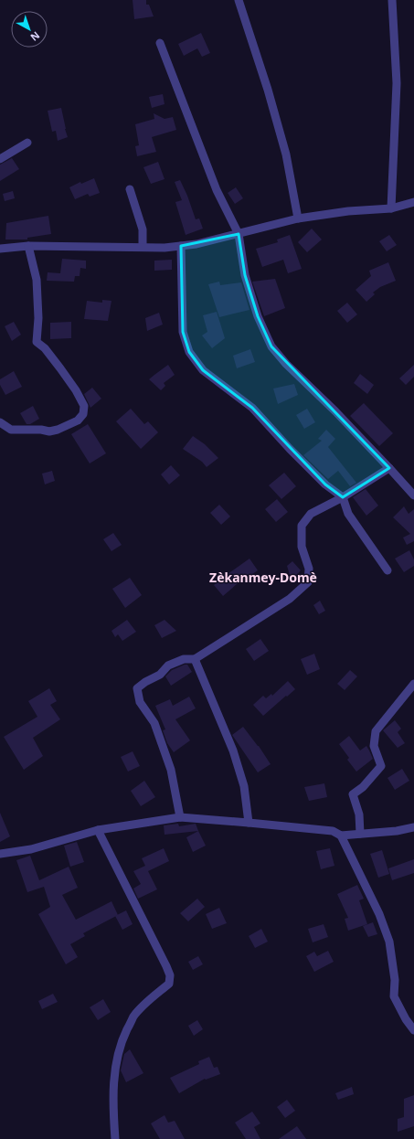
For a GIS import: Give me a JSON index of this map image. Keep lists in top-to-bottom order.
{
  "districts": ["Zèkanmey-Domè"],
  "north": "bottom right"
}
